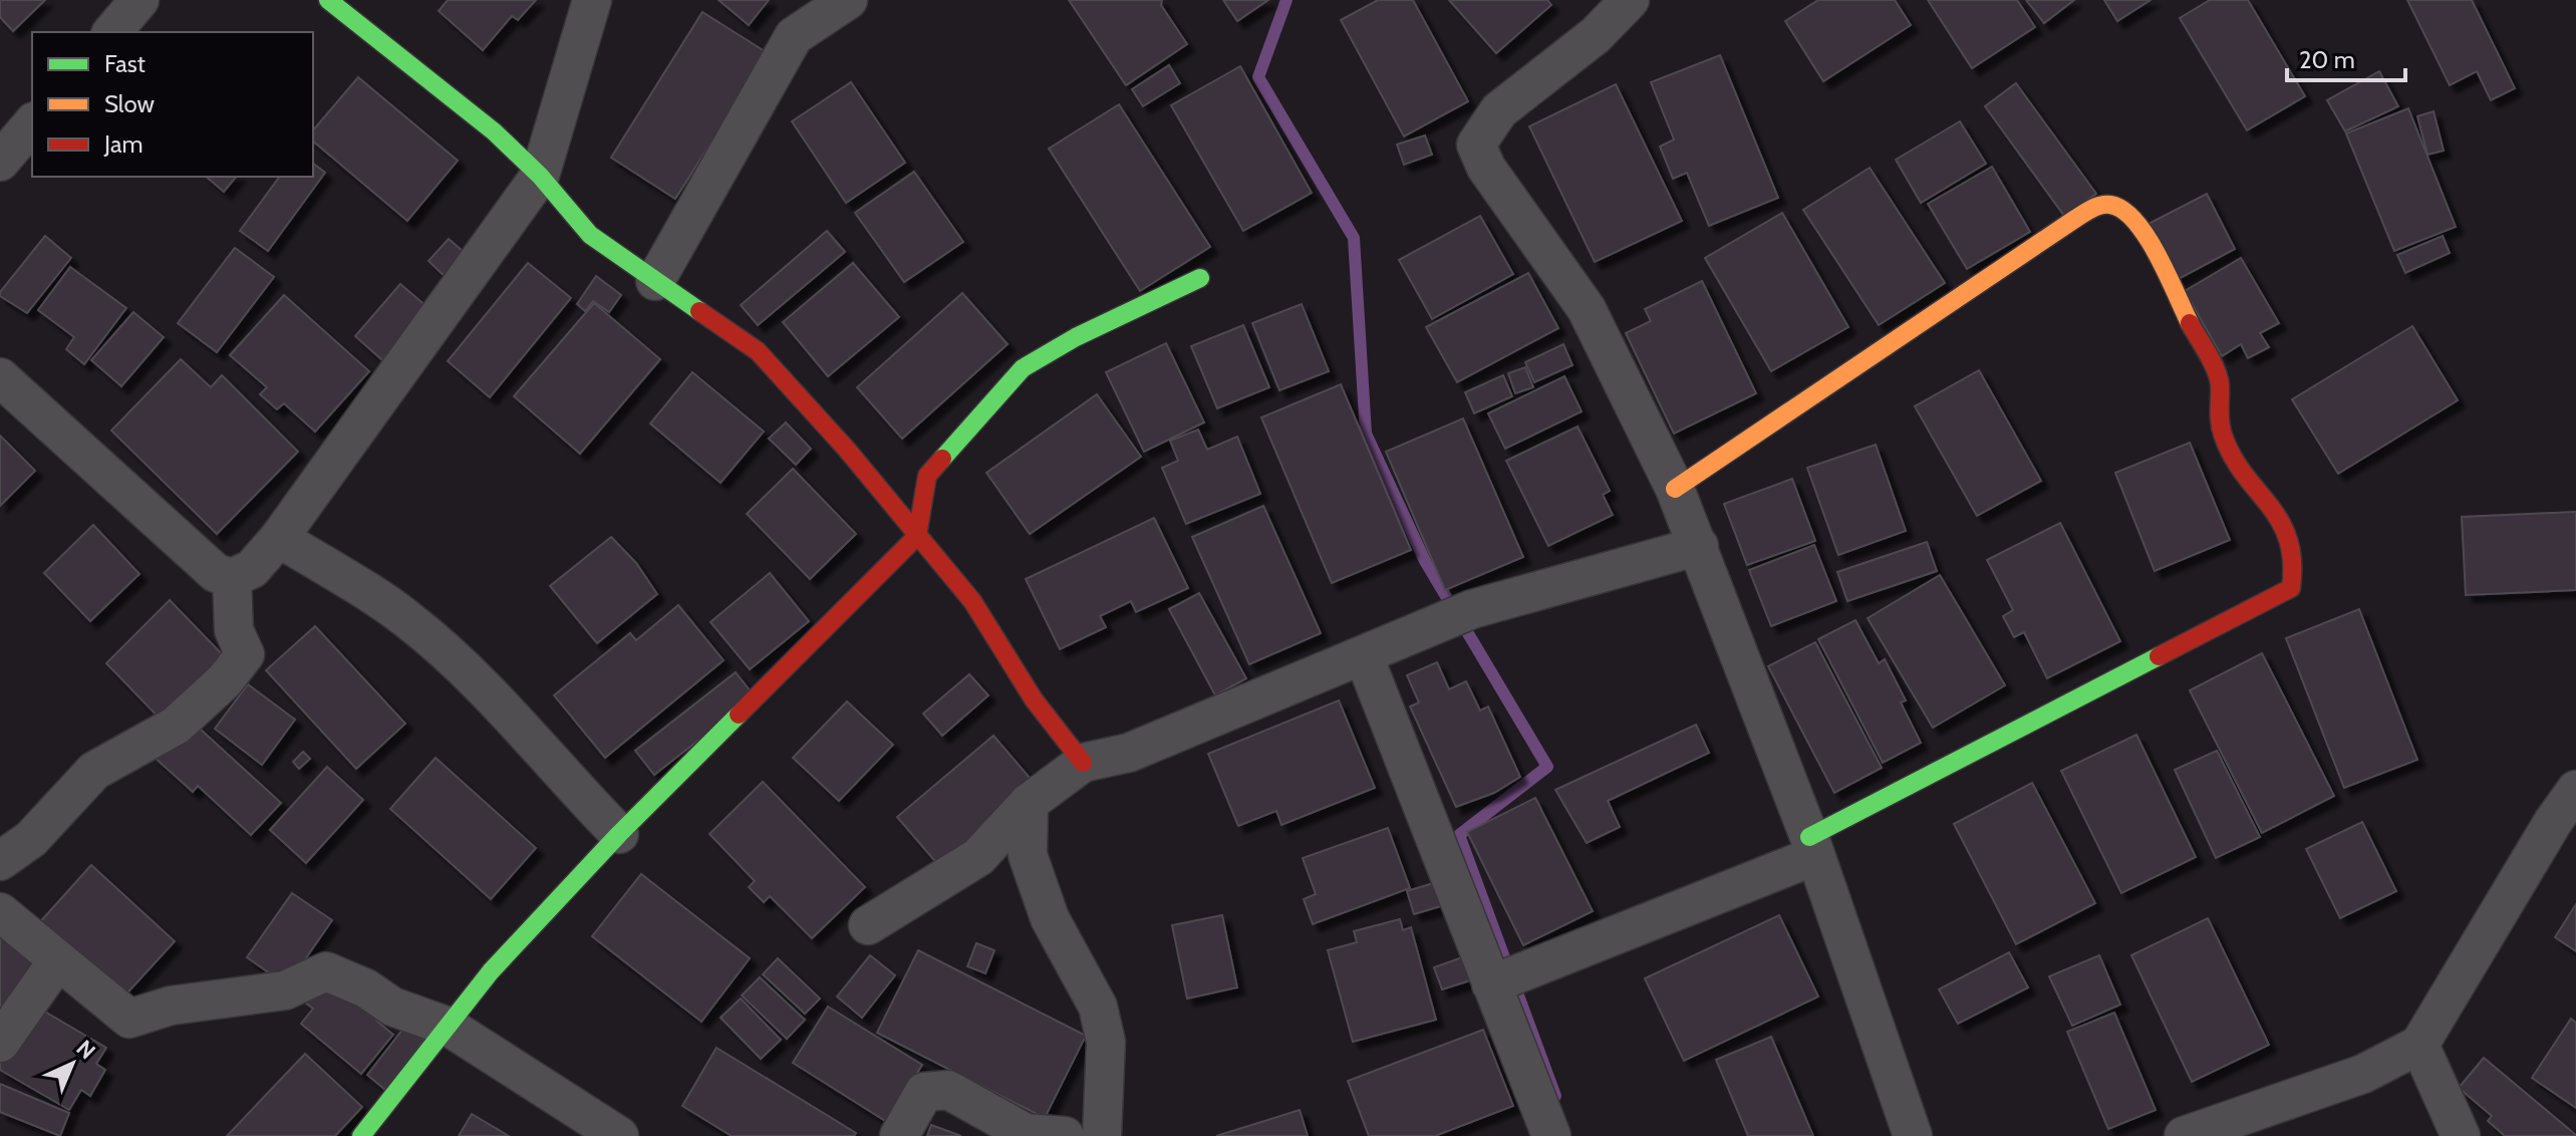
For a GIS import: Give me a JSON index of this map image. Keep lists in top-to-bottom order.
{
  "legend": ["Fast", "Slow", "Jam"],
  "scale_bar": "20 m",
  "north": "top right"
}
